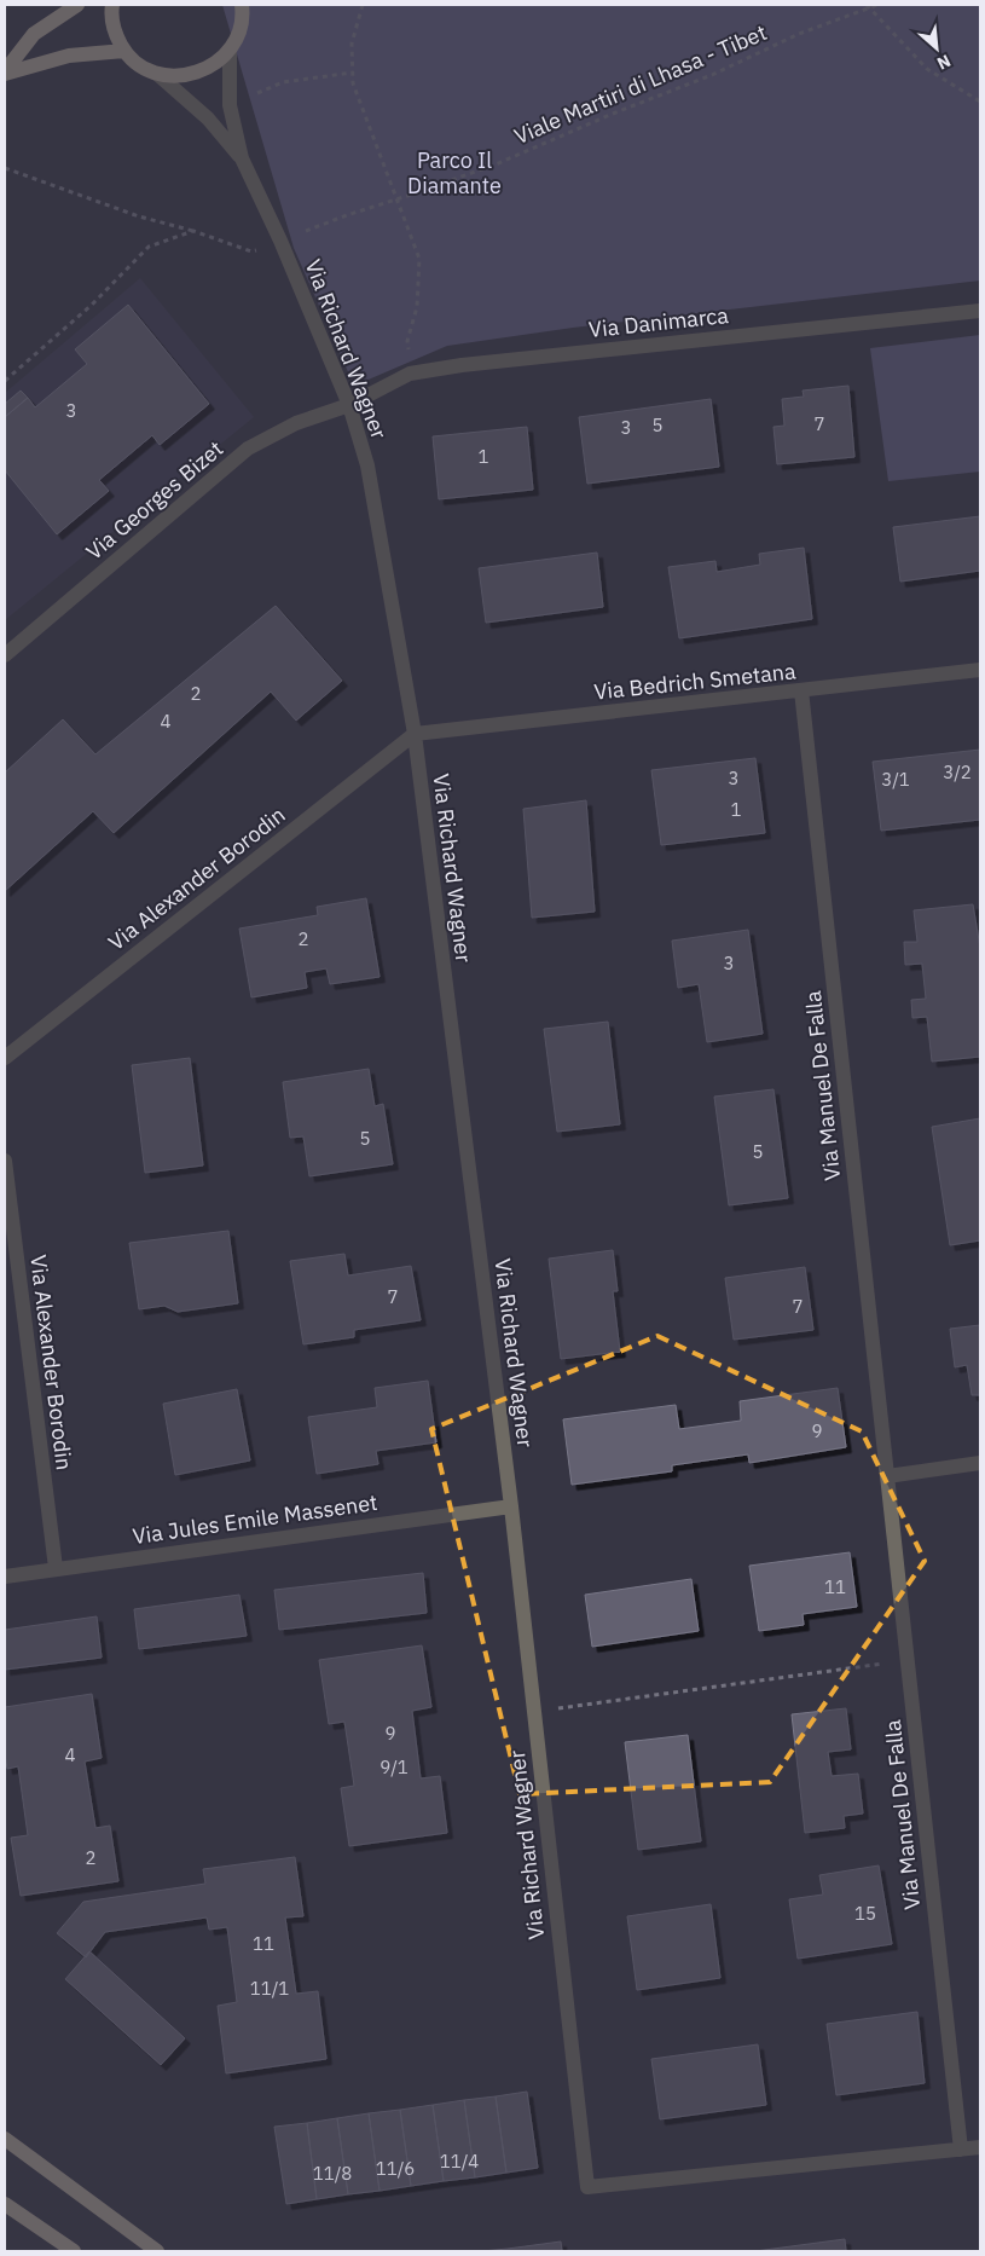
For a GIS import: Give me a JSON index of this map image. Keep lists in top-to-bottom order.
{
  "streets": {
    "street": [
      "Via Danimarca",
      "Via Richard Wagner",
      "Via Georges Bizet",
      "Via Bedrich Smetana",
      "Via Alexander Borodin",
      "Via Manuel De Falla",
      "Via Jules Emile Massenet"
    ],
    "path": ["Viale Martiri di Lhasa - Tibet"]
  },
  "crossings": [
    ["Viale Martiri di Lhasa - Tibet", "Via Richard Wagner"],
    ["Via Danimarca", "Via Richard Wagner"],
    ["Via Danimarca", "Via Georges Bizet"],
    ["Via Richard Wagner", "Via Georges Bizet"],
    ["Via Richard Wagner", "Via Bedrich Smetana"],
    ["Via Richard Wagner", "Via Alexander Borodin"],
    ["Via Richard Wagner", "Via Manuel De Falla"],
    ["Via Richard Wagner", "Via Jules Emile Massenet"],
    ["Via Bedrich Smetana", "Via Alexander Borodin"],
    ["Via Bedrich Smetana", "Via Manuel De Falla"],
    ["Via Alexander Borodin", "Via Jules Emile Massenet"]
  ],
  "parks": ["Parco Il Diamante"],
  "house_numbers": [
    "3",
    "7",
    "5",
    "3",
    "1",
    "2",
    "4",
    "3/2",
    "3",
    "3/1",
    "1",
    "2",
    "3",
    "5",
    "5",
    "7",
    "7",
    "9",
    "11",
    "9",
    "4",
    "9/1",
    "2",
    "15",
    "11",
    "11/1",
    "11/4",
    "11/6",
    "11/8"
  ],
  "north": "bottom right"
}
